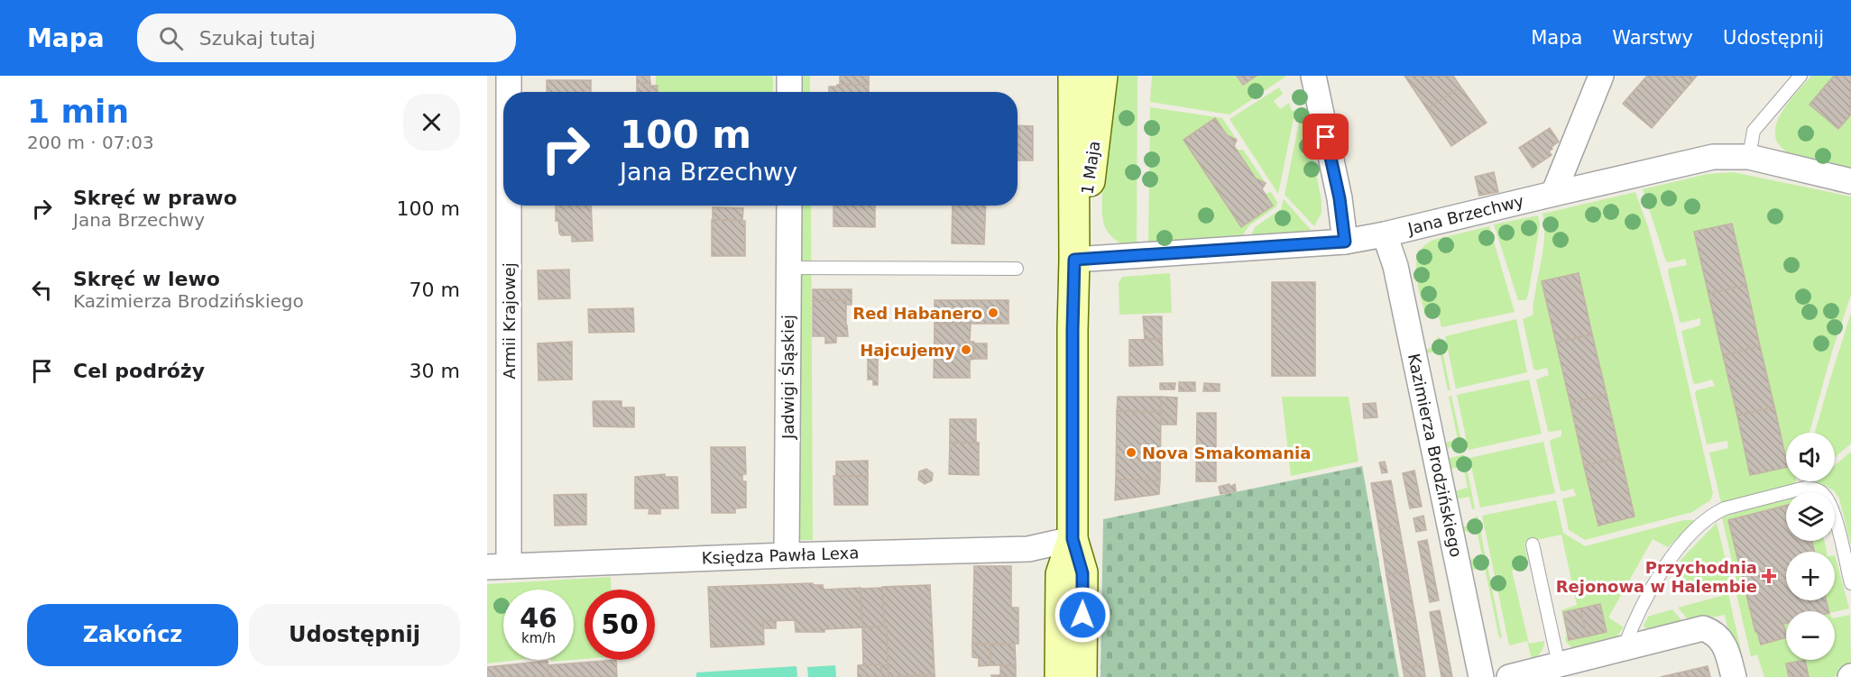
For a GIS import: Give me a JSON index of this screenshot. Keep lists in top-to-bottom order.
{
  "streets": {
    "main road": ["1 Maja"],
    "street": [
      "Jana Brzechwy",
      "Armii Krajowej",
      "Jadwigi Śląskiej",
      "Kazimierza Brodzińskiego",
      "Księdza Pawła Lexa"
    ]
  },
  "crossings": [
    ["1 Maja", "Jana Brzechwy"],
    ["1 Maja", "Księdza Pawła Lexa"],
    ["Jana Brzechwy", "Kazimierza Brodzińskiego"],
    ["Armii Krajowej", "Księdza Pawła Lexa"],
    ["Jadwigi Śląskiej", "Księdza Pawła Lexa"]
  ],
  "places": {
    "other": ["Red Habanero", "Hajcujemy", "Nova Smakomania"],
    "health": ["Przychodnia Rejonowa w Halembie"]
  },
  "page": {
    "header": "Mapa",
    "search": "Szukaj tutaj",
    "nav": ["Mapa", "Warstwy", "Udostępnij"],
    "heading": ["1 min", "200 m · 07:03"],
    "turn": ["100 m", "Jana Brzechwy"],
    "list": [
      {
        "name": "Skręć w prawo",
        "note": "Jana Brzechwy",
        "value": "100 m"
      },
      {
        "name": "Skręć w lewo",
        "note": "Kazimierza Brodzińskiego",
        "value": "70 m"
      },
      {
        "name": "Cel podróży",
        "value": "30 m"
      }
    ],
    "map_buttons": ["+", "−"],
    "speed": "46 km/h",
    "limit": "50",
    "buttons": ["Zakończ", "Udostępnij"]
  }
}
